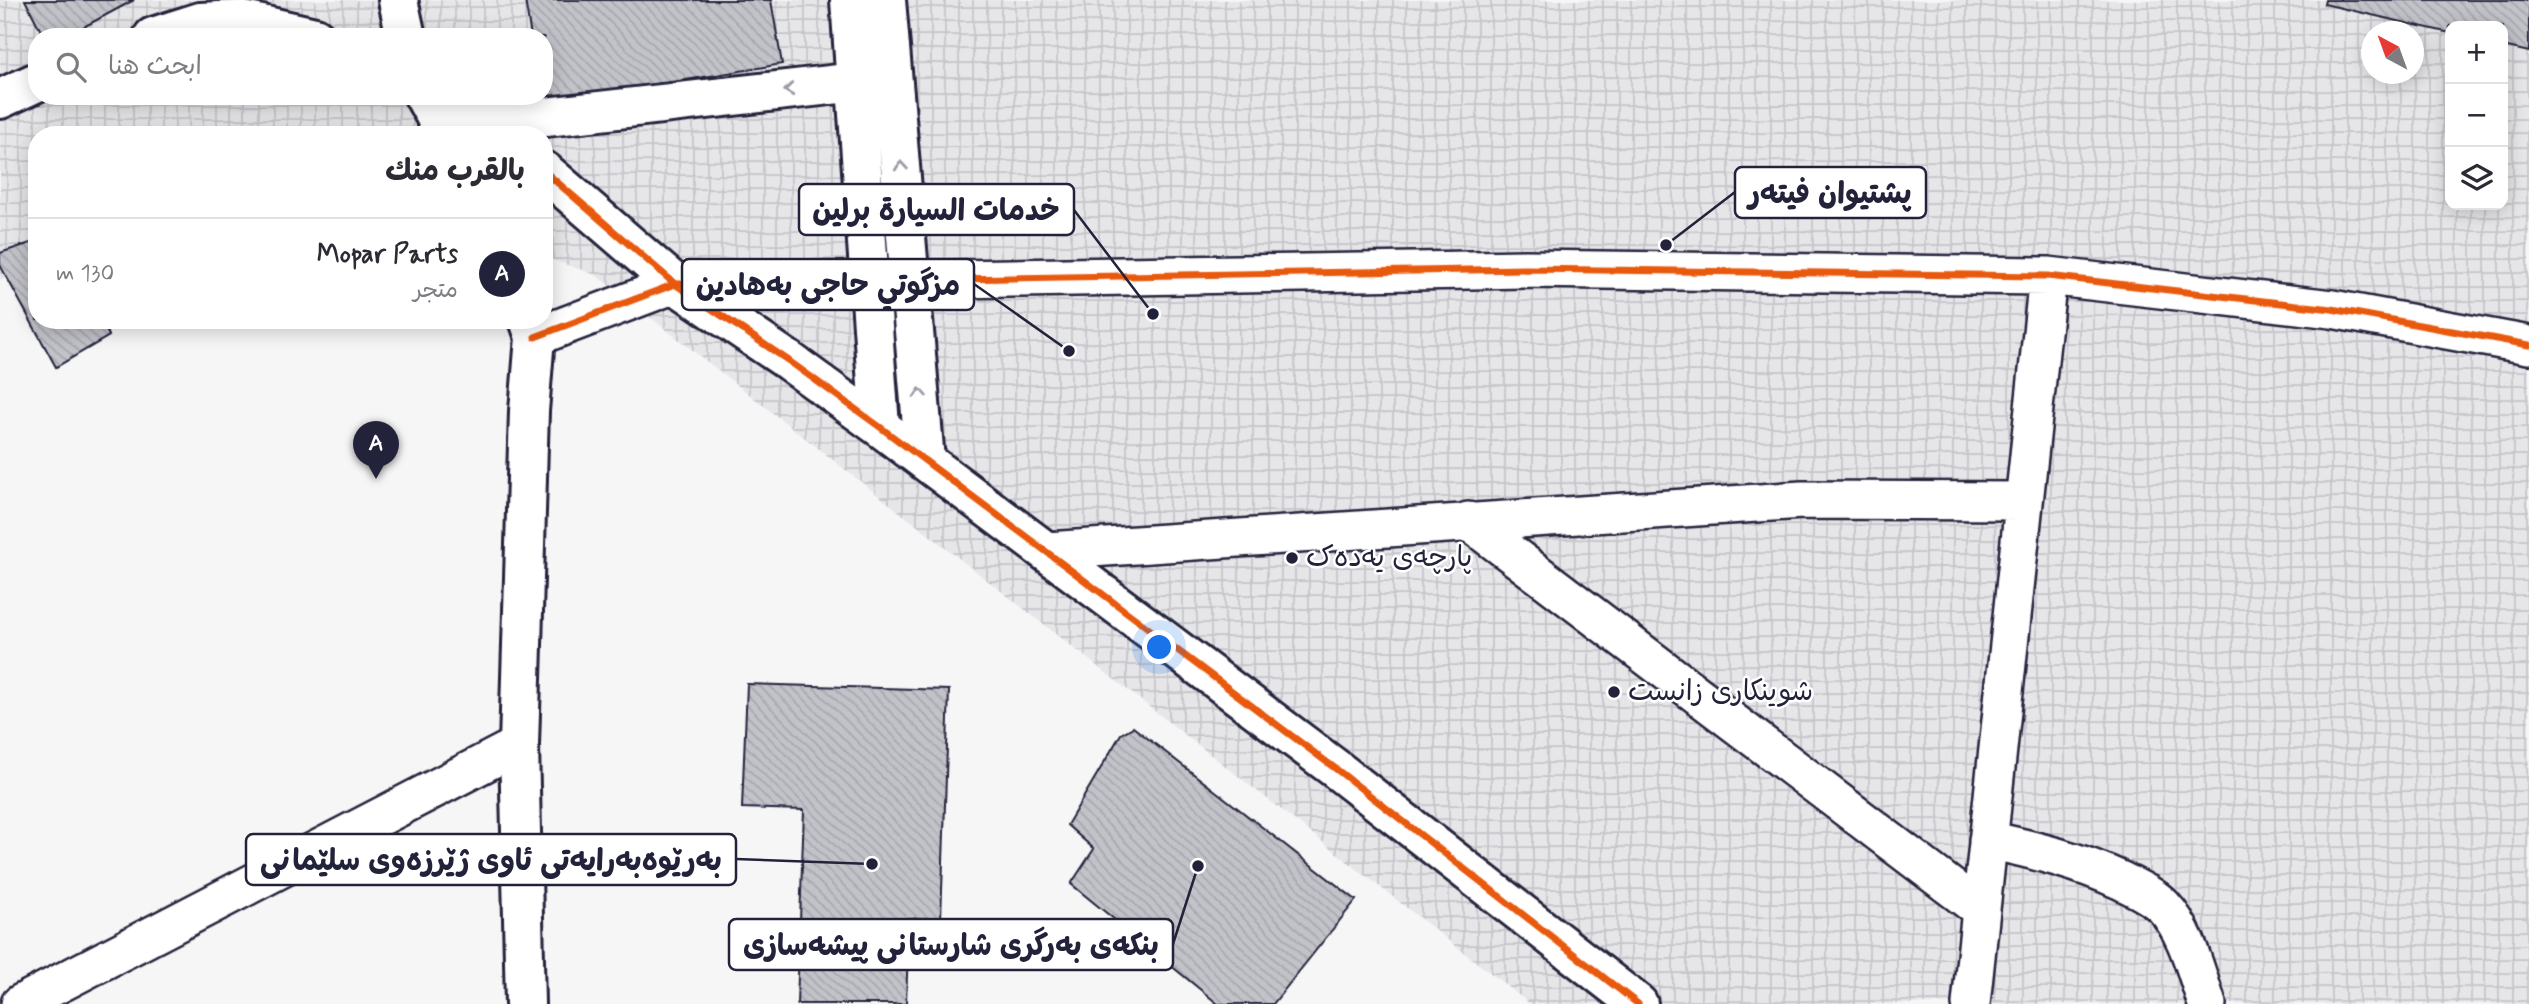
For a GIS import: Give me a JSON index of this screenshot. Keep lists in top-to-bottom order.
{
  "places": [
    "پشتیوان فیتەر",
    "خدمات السیارة برلین",
    "مزگوتي حاجی بەهادین",
    "پارچەی یەدەک",
    "شوینکاری زانست",
    "بەرێوەبەرایەتی ئاوی ژێرزەوی سلێمانی",
    "بنکەی بەرگری شارستانی پیشەسازی"
  ],
  "north": "top left",
  "page": {
    "map_buttons": ["+", "−"],
    "search": "ابحث هنا",
    "heading": "بالقرب منك",
    "list": [
      {
        "mark": "A",
        "name": "Mopar Parts",
        "note": "متجر",
        "value": "130 m"
      }
    ],
    "pins": "A"
  }
}
